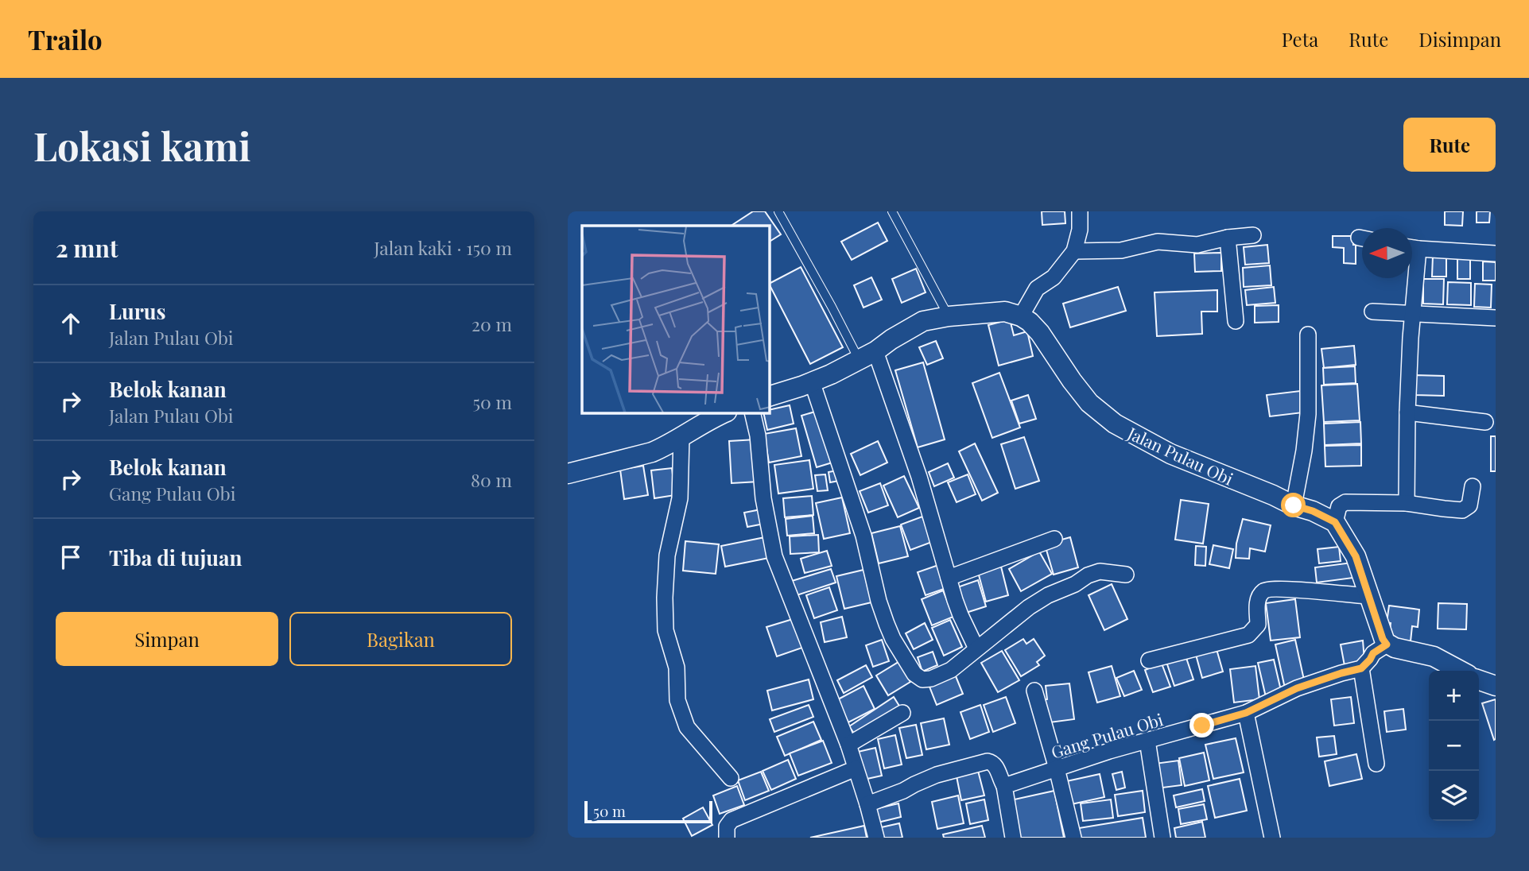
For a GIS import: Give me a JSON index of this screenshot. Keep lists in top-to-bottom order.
{
  "streets": {
    "street": ["Jalan Pulau Obi", "Gang Pulau Obi"]
  },
  "scale_bar": "50 m",
  "north": "left",
  "page": {
    "header": "Trailo",
    "nav": ["Peta", "Rute", "Disimpan"],
    "buttons": [
      "Rute",
      ["Simpan", "Bagikan"]
    ],
    "title": "Lokasi kami",
    "heading": ["2 mnt", "Jalan kaki · 150 m"],
    "list": [
      ["Lurus", "Jalan Pulau Obi", "20 m"],
      ["Belok kanan", "Jalan Pulau Obi", "50 m"],
      ["Belok kanan", "Gang Pulau Obi", "80 m"],
      "Tiba di tujuan"
    ],
    "map_buttons": ["+", "−"],
    "scale": "50 m"
  }
}
